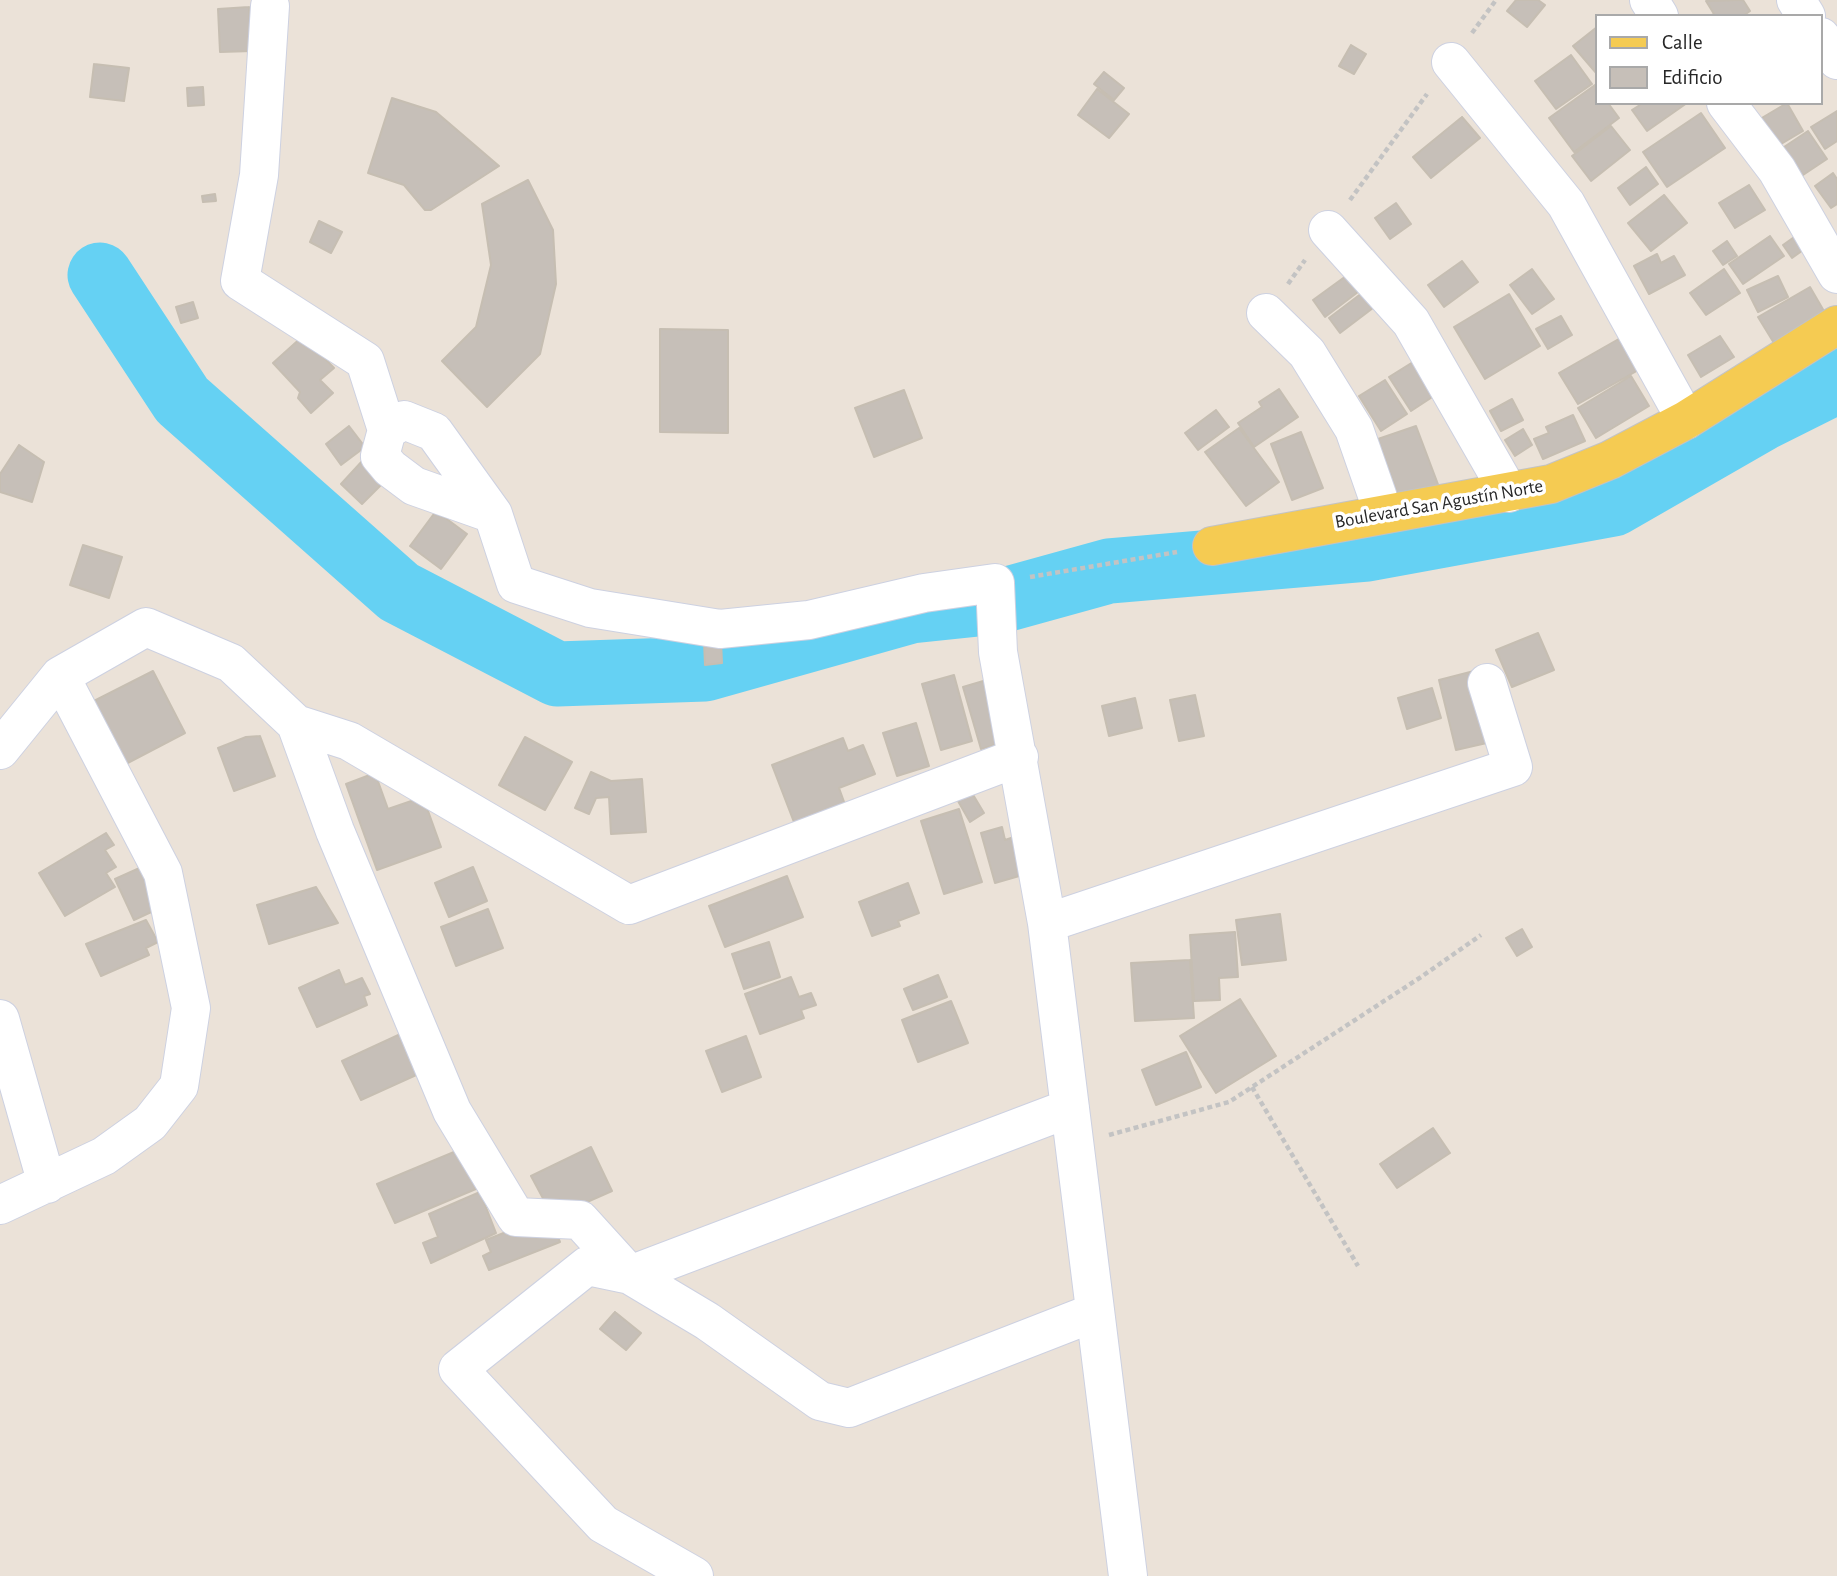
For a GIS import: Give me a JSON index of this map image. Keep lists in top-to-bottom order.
{
  "streets": {
    "main road": ["Boulevard San Agustín Norte"]
  },
  "legend": ["Calle", "Edificio"]
}
